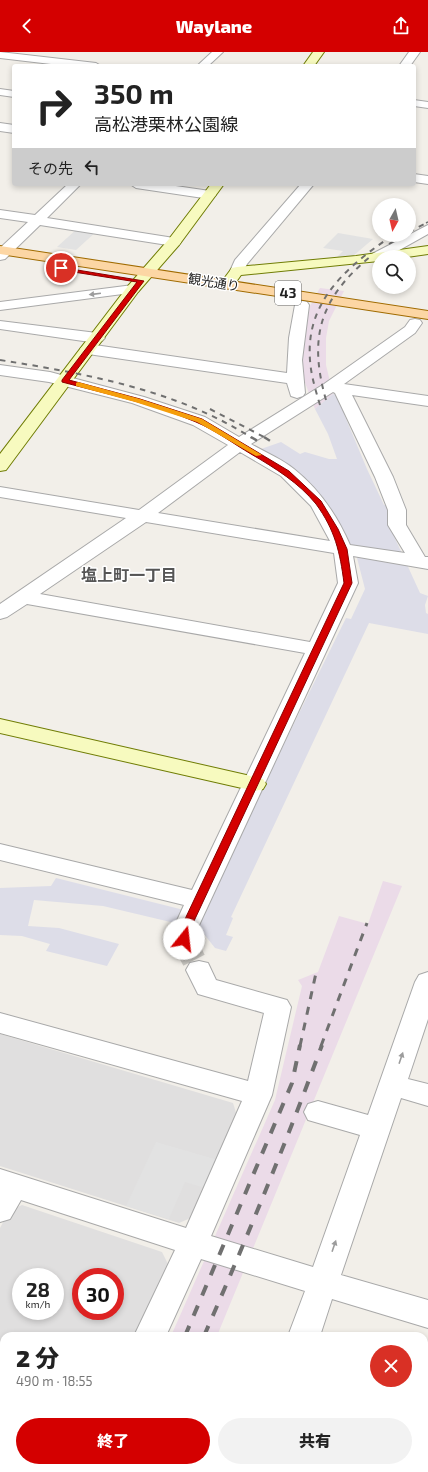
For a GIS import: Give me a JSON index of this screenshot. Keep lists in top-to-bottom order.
{
  "streets": {
    "main road": ["観光通り", "43"]
  },
  "districts": ["塩上町一丁目"],
  "north": "bottom",
  "page": {
    "header": "Waylane",
    "turn": ["350 m", "高松港栗林公園線"],
    "then": "その先",
    "speed": "28 km/h",
    "limit": "30",
    "heading": ["2 分", "490 m · 18:55"],
    "buttons": ["終了", "共有"]
  }
}
